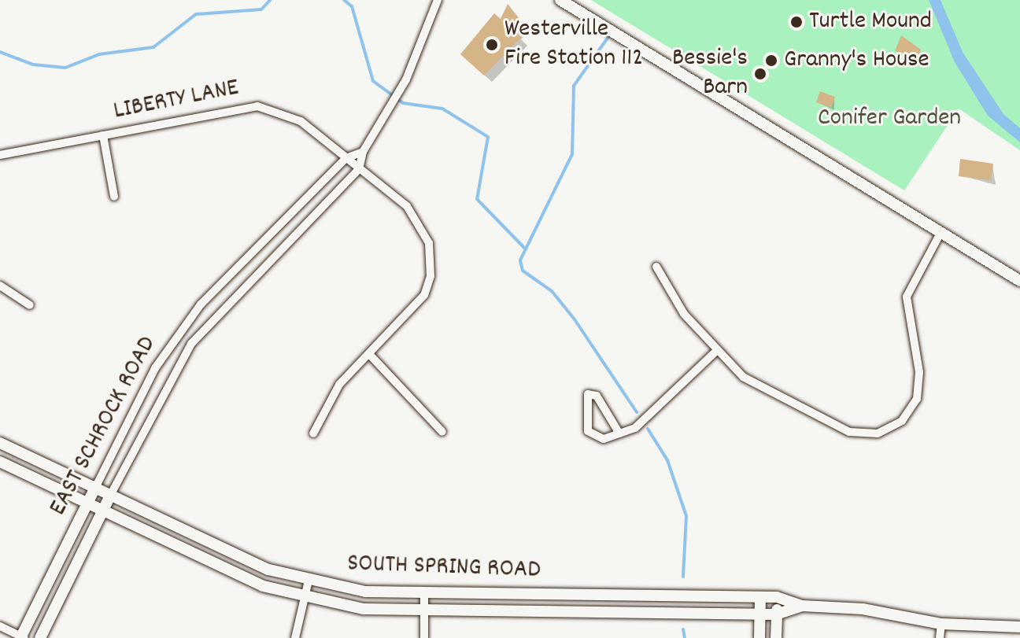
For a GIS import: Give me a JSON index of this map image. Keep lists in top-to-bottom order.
{
  "streets": {
    "main road": ["EAST SCHROCK ROAD", "SOUTH SPRING ROAD"],
    "street": ["LIBERTY LANE"]
  },
  "crossings": [
    ["LIBERTY LANE", "EAST SCHROCK ROAD"],
    ["EAST SCHROCK ROAD", "SOUTH SPRING ROAD"]
  ],
  "parks": ["Conifer Garden"],
  "places": [
    "Turtle Mound",
    "Westerville Fire Station 112",
    "Granny's House",
    "Bessie's Barn"
  ]
}
